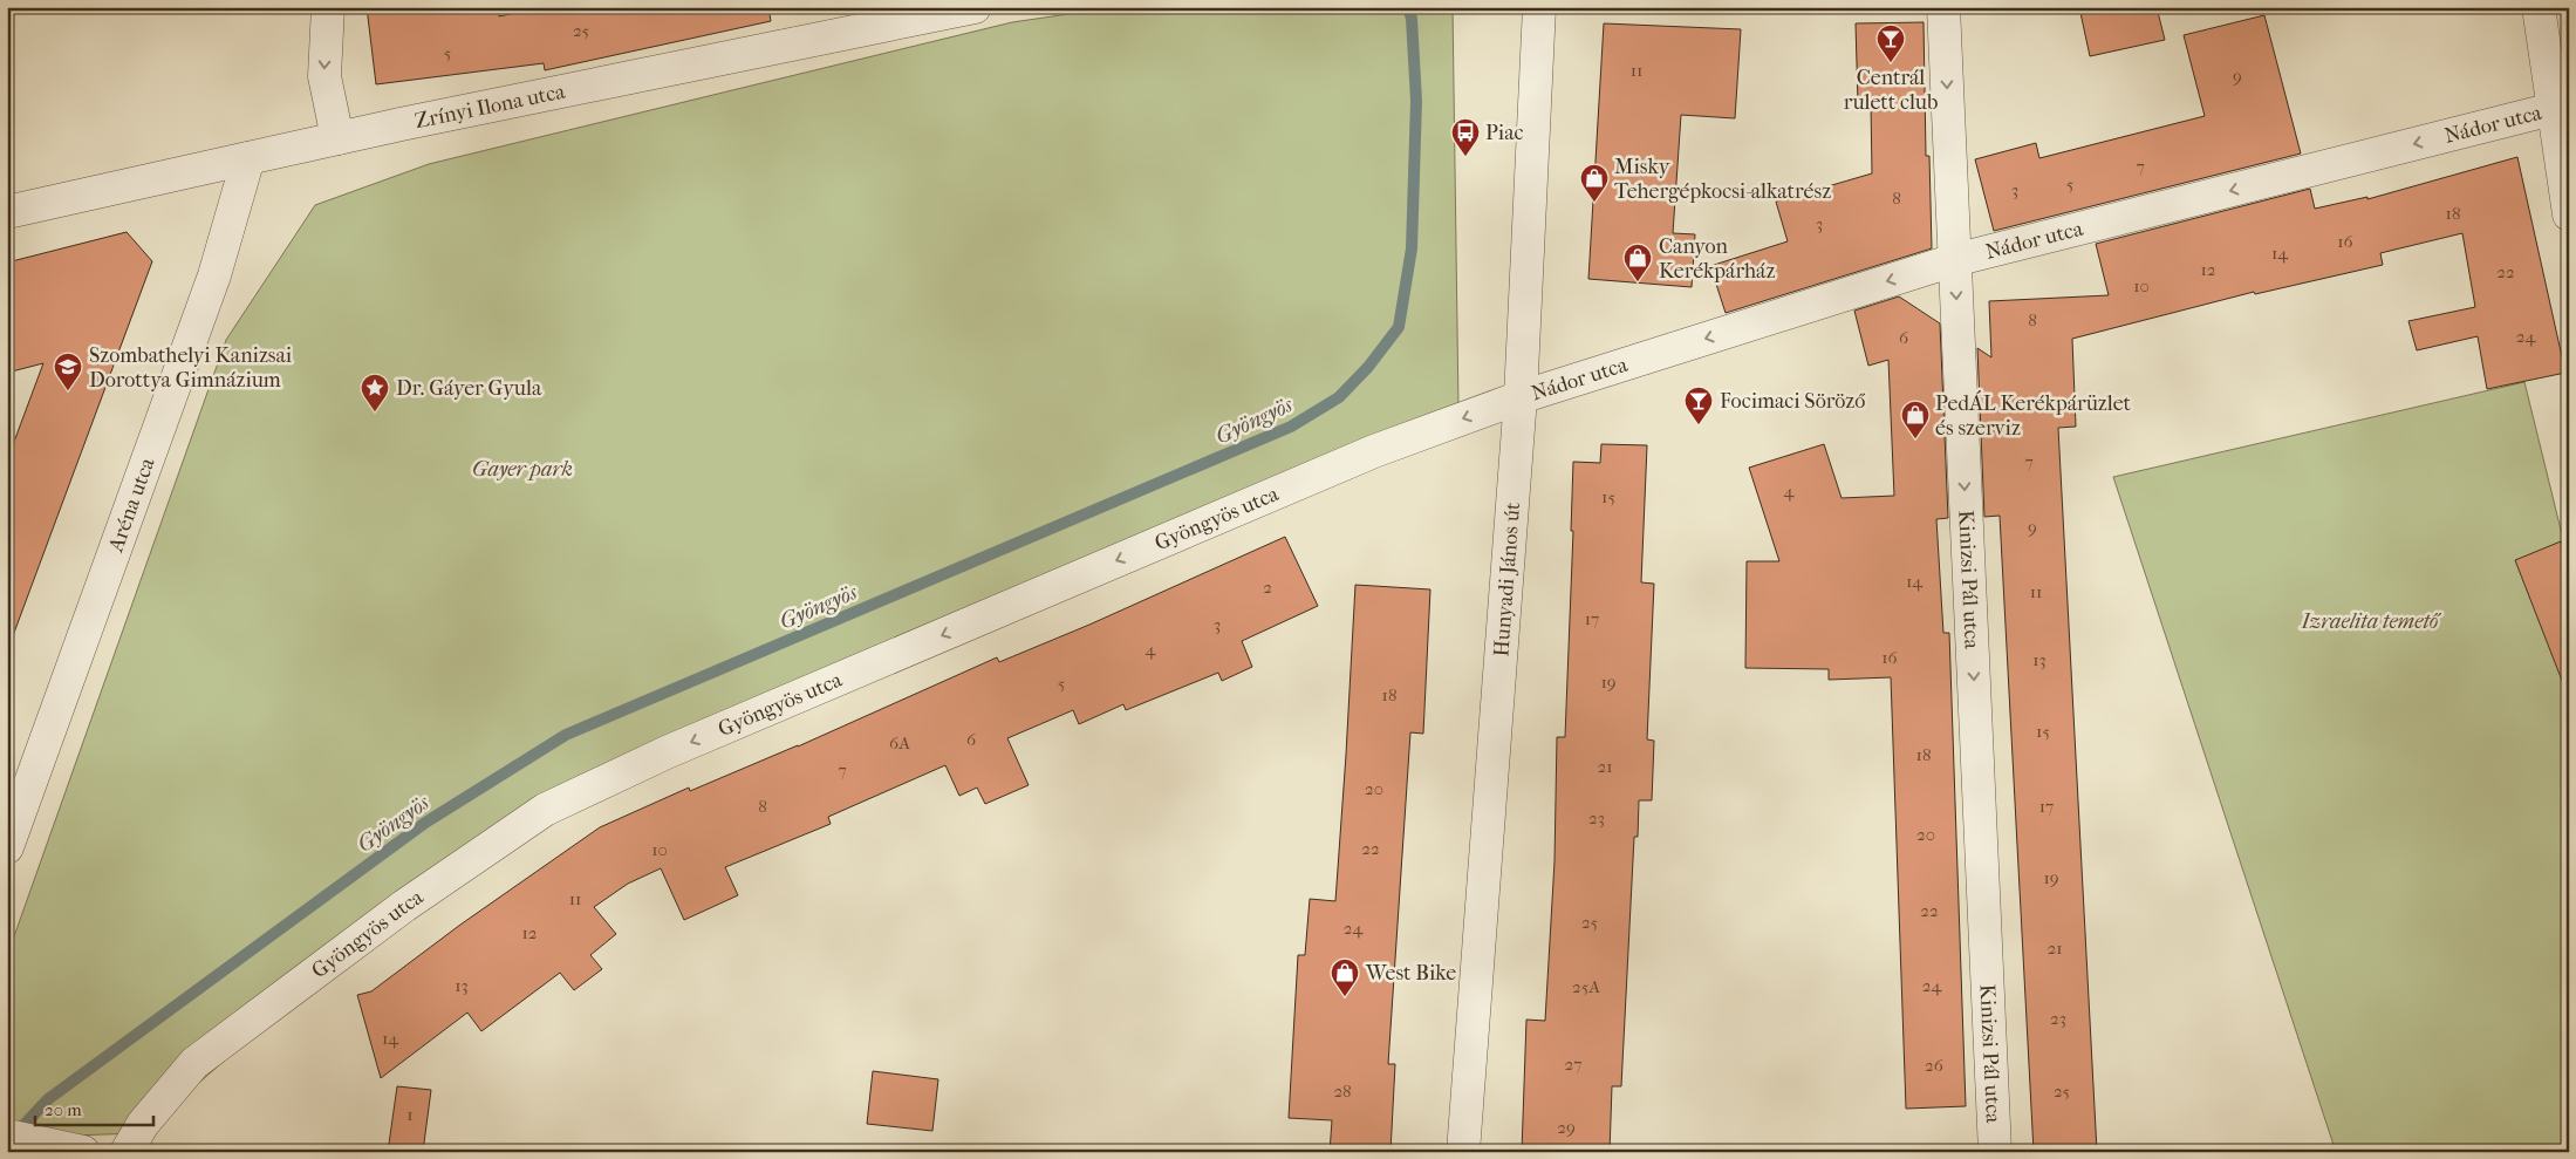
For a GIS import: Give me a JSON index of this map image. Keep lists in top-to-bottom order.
{
  "streets": {
    "street": [
      "Zrínyi Ilona utca",
      "Nádor utca",
      "Aréna utca",
      "Gyöngyös utca",
      "Hunyadi János út",
      "Kinizsi Pál utca"
    ]
  },
  "crossings": [
    ["Zrínyi Ilona utca", "Aréna utca"],
    ["Nádor utca", "Gyöngyös utca"],
    ["Nádor utca", "Hunyadi János út"],
    ["Nádor utca", "Kinizsi Pál utca"],
    ["Gyöngyös utca", "Hunyadi János út"]
  ],
  "one_way": ["Nádor utca", "Gyöngyös utca", "Kinizsi Pál utca"],
  "water": ["Gyöngyös"],
  "parks": ["Gayer park", "Izraelita temető"],
  "places": {
    "bar": ["Centrál rulett club", "Focimaci Söröző"],
    "bus stop": ["Piac"],
    "shop": [
      "Misky Tehergépkocsi-alkatrész",
      "Canyon Kerékpárház",
      "PedÁL Kerékpárüzlet és szerviz",
      "West Bike"
    ],
    "school or university": ["Szombathelyi Kanizsai Dorottya Gimnázium"],
    "place": ["Dr. Gáyer Gyula"]
  },
  "house_numbers": [
    "25",
    "5",
    "11",
    "9",
    "7",
    "5",
    "3",
    "8",
    "18",
    "3",
    "16",
    "14",
    "12",
    "22",
    "10",
    "8",
    "24",
    "6",
    "7",
    "4",
    "15",
    "9",
    "14",
    "2",
    "11",
    "17",
    "3",
    "4",
    "16",
    "13",
    "19",
    "5",
    "18",
    "15",
    "6",
    "6A",
    "18",
    "21",
    "7",
    "20",
    "8",
    "17",
    "23",
    "20",
    "22",
    "10",
    "19",
    "11",
    "22",
    "25",
    "24",
    "12",
    "21",
    "13",
    "24",
    "25A",
    "23",
    "14",
    "27",
    "26",
    "28",
    "25",
    "1",
    "29"
  ],
  "scale_bar": "20 m"
}
